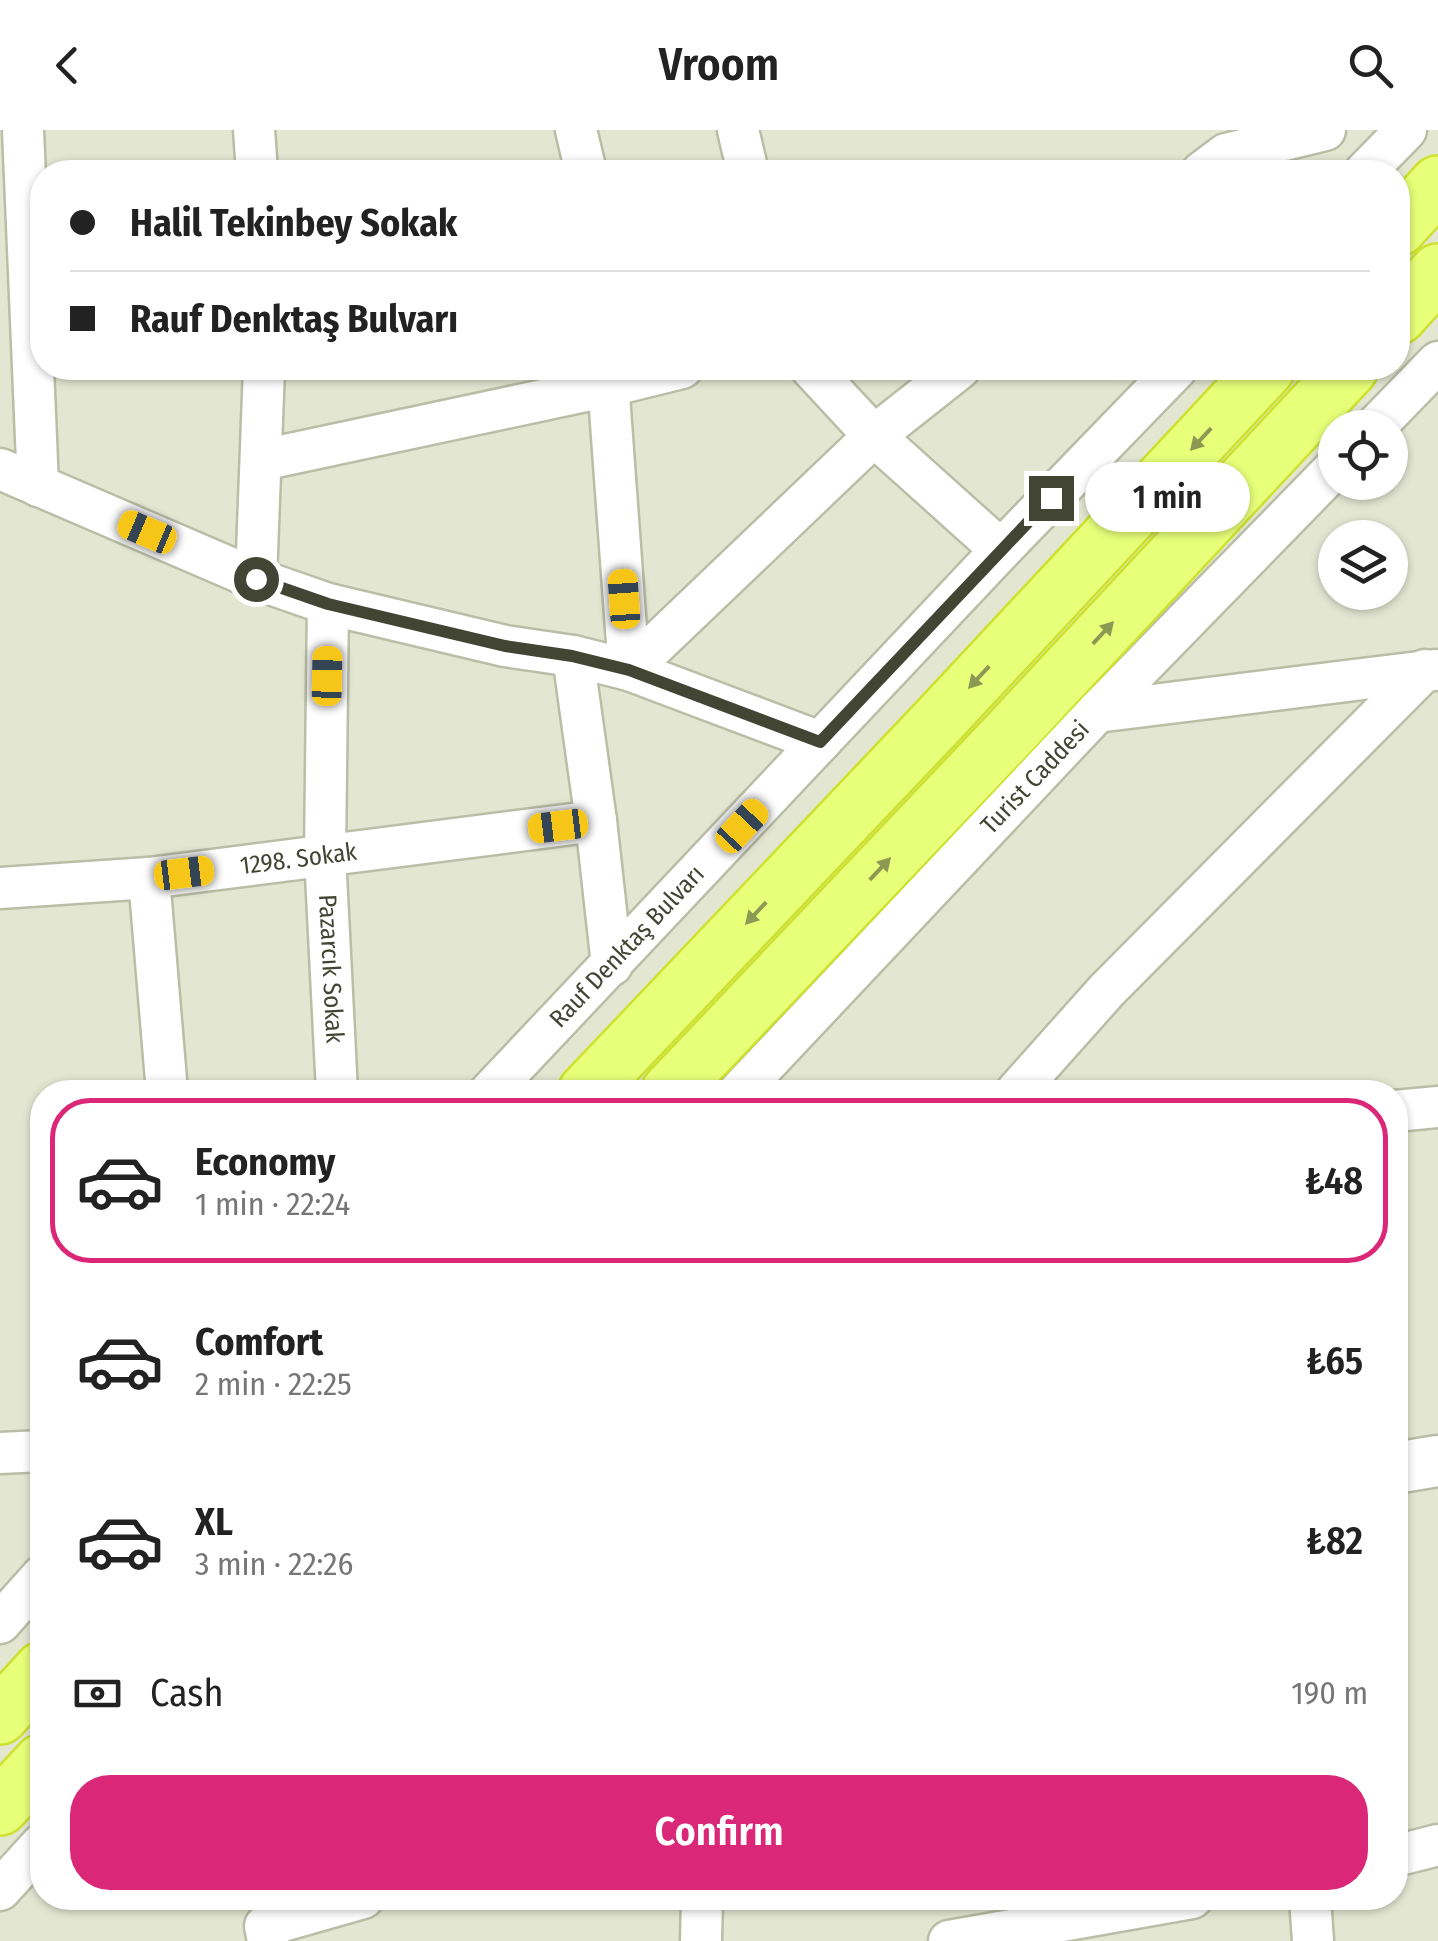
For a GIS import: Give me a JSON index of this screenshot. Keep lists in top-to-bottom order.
{
  "streets": {
    "street": [
      "Turist Caddesi",
      "1298. Sokak",
      "Rauf Denktaş Bulvarı",
      "Pazarcık Sokak"
    ]
  },
  "crossings": [
    ["1298. Sokak", "Pazarcık Sokak"]
  ],
  "page": {
    "header": "Vroom",
    "banner": ["Halil Tekinbey Sokak", "Rauf Denktaş Bulvarı"],
    "bubble": "1 min",
    "list": [
      {
        "name": "Economy",
        "note": "1 min · 22:24",
        "value": "₺48"
      },
      {
        "name": "Comfort",
        "note": "2 min · 22:25",
        "value": "₺65"
      },
      {
        "name": "XL",
        "note": "3 min · 22:26",
        "value": "₺82"
      }
    ],
    "pay": ["Cash", "190 m"],
    "buttons": "Confirm"
  }
}
